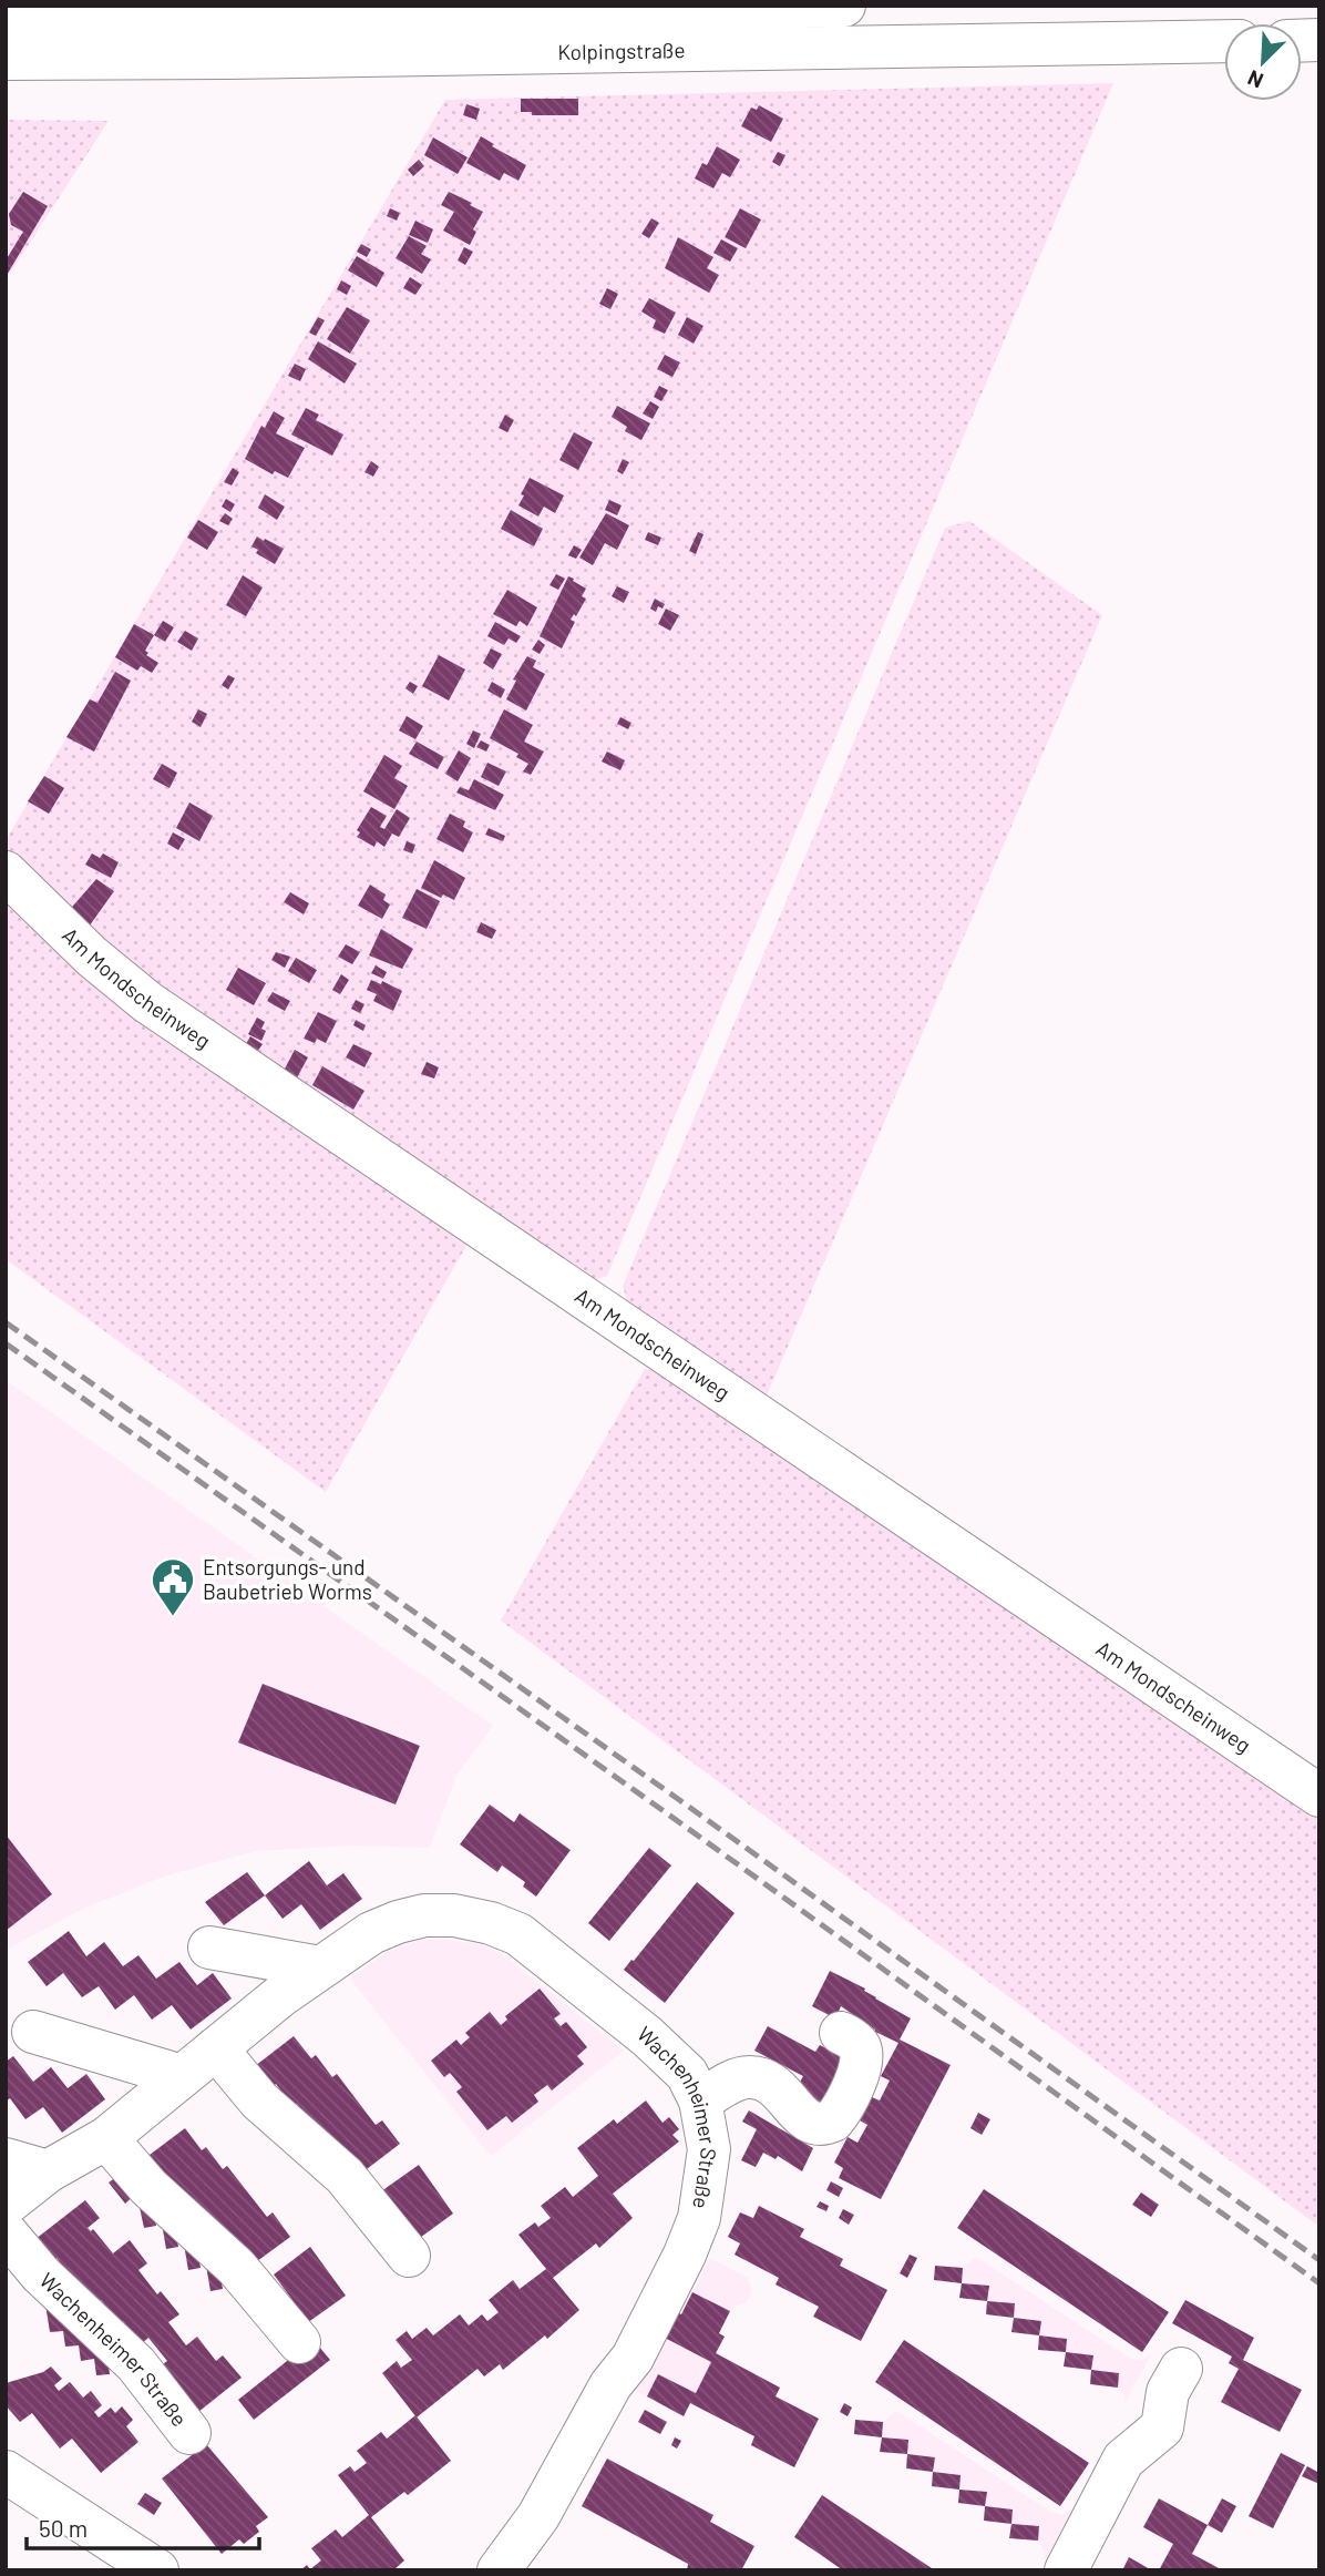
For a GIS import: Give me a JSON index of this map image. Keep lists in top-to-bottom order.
{
  "streets": {
    "street": ["Kolpingstraße", "Am Mondscheinweg", "Wachenheimer Straße"]
  },
  "places": {
    "public building": ["Entsorgungs- und Baubetrieb Worms"]
  },
  "scale_bar": "50 m",
  "north": "bottom left"
}
